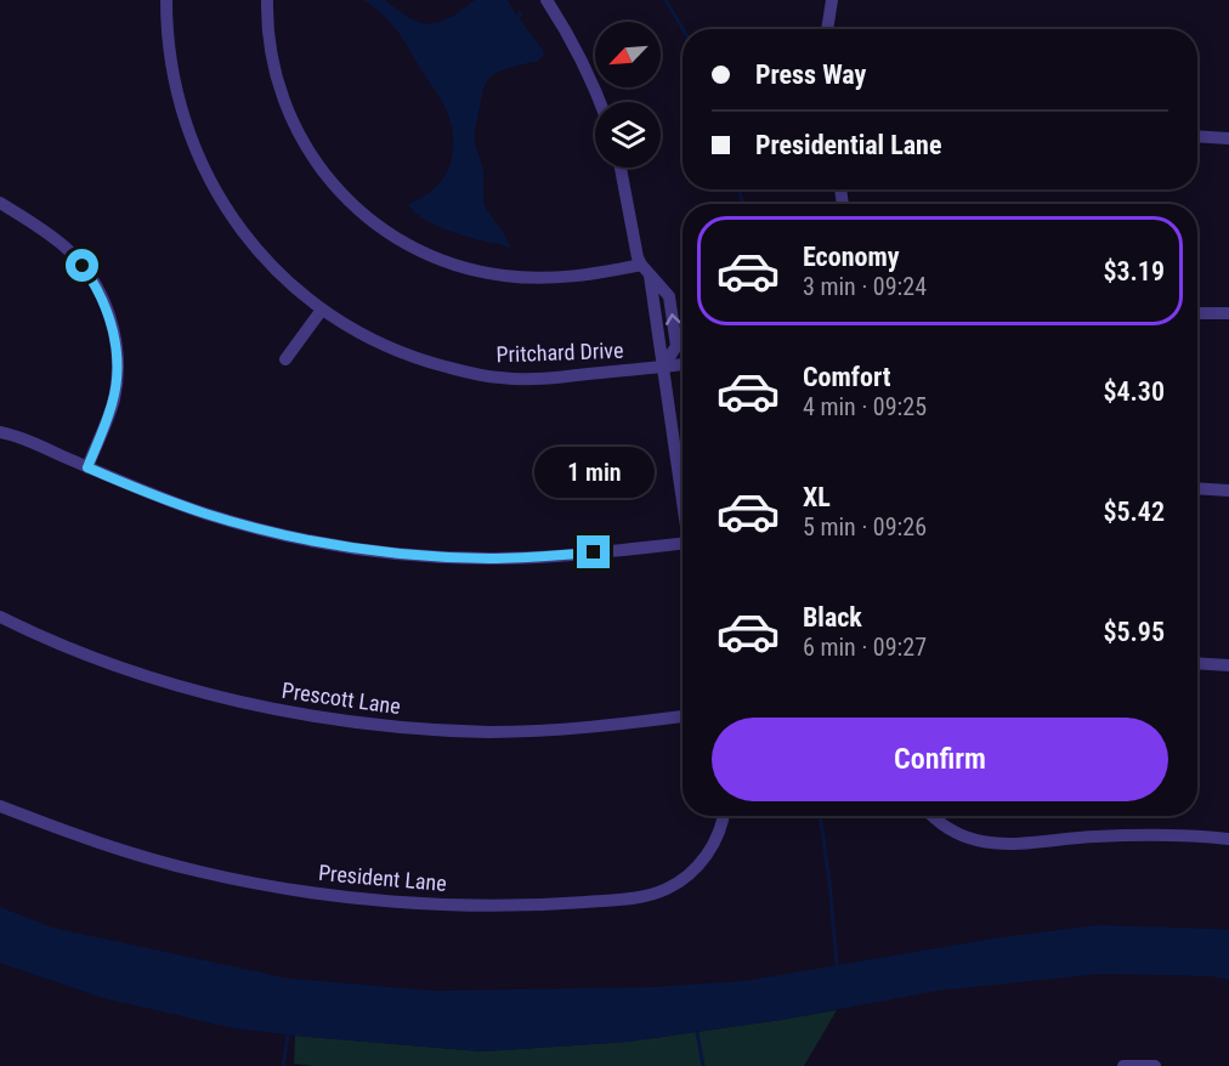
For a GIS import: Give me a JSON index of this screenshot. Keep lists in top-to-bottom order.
{
  "streets": {
    "street": ["Pritchard Drive", "Prescott Lane", "President Lane"]
  },
  "north": "bottom left",
  "page": {
    "banner": ["Press Way", "Presidential Lane"],
    "list": [
      {
        "name": "Economy",
        "note": "3 min · 09:24",
        "value": "$3.19"
      },
      {
        "name": "Comfort",
        "note": "4 min · 09:25",
        "value": "$4.30"
      },
      {
        "name": "XL",
        "note": "5 min · 09:26",
        "value": "$5.42"
      },
      {
        "name": "Black",
        "note": "6 min · 09:27",
        "value": "$5.95"
      }
    ],
    "bubble": "1 min",
    "buttons": "Confirm"
  }
}
